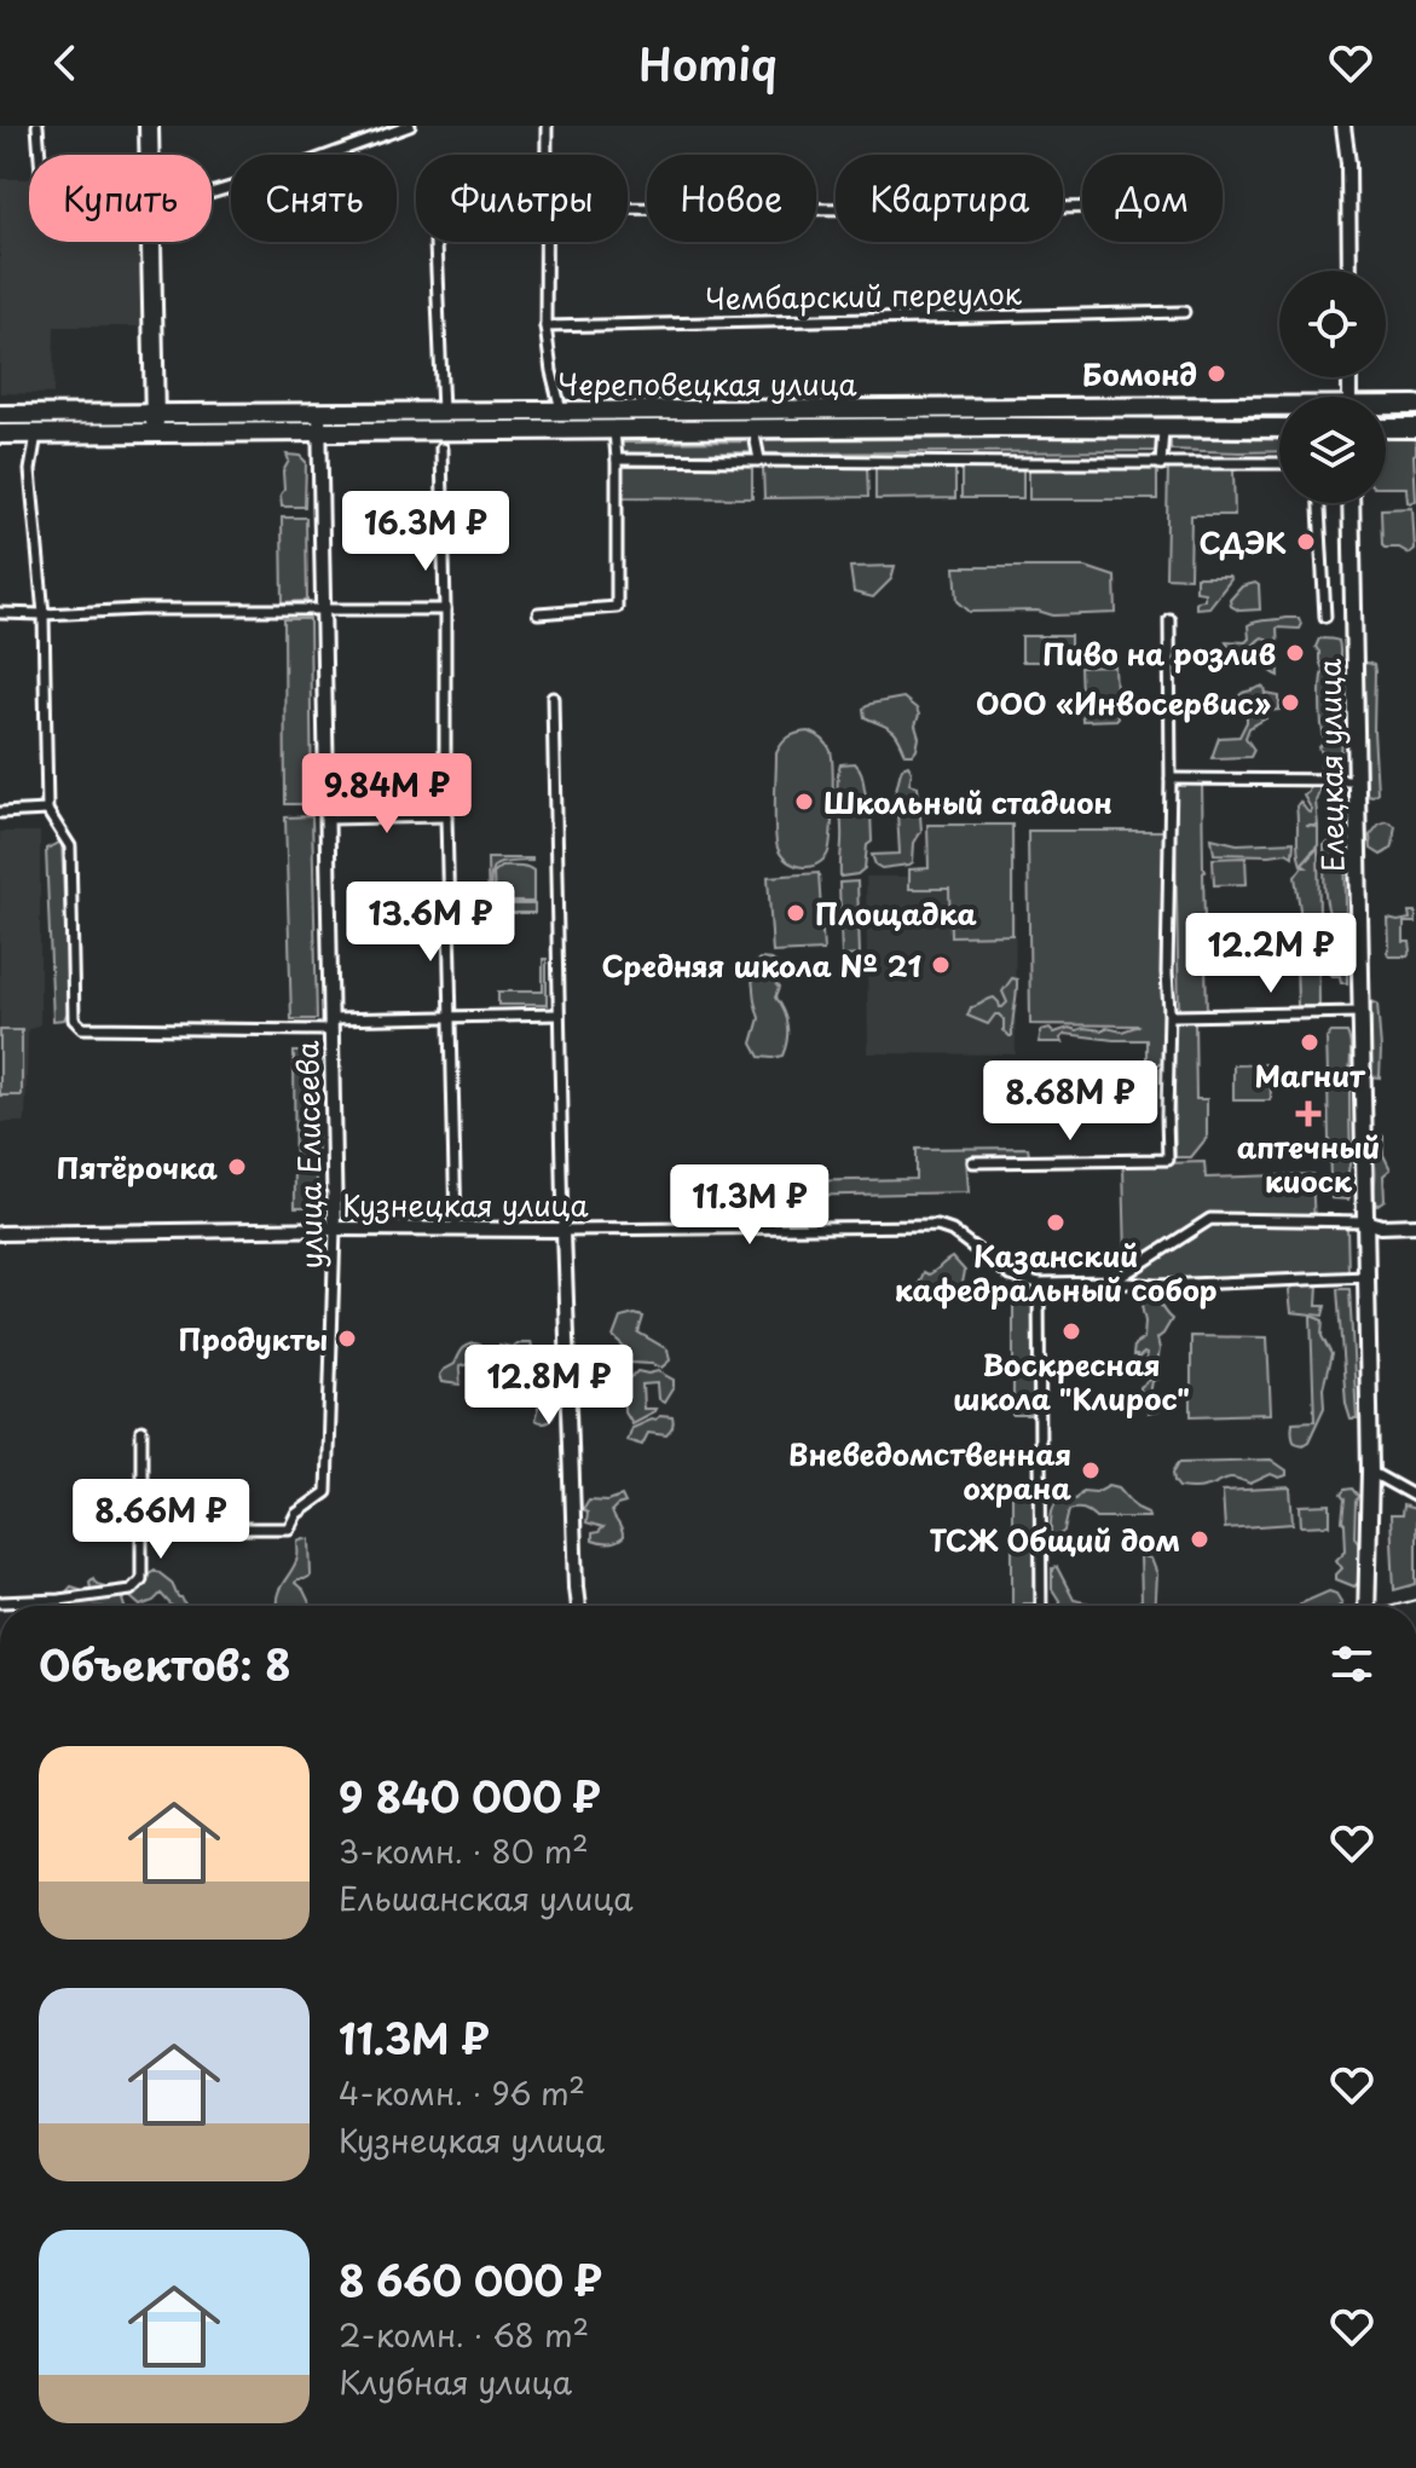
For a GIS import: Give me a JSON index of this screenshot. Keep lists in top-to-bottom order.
{
  "streets": {
    "highway": ["Череповецкая улица"],
    "main road": ["Елецкая улица"],
    "street": ["Чембарский переулок", "улица Елисеева", "Кузнецкая улица"]
  },
  "crossings": [
    ["Череповецкая улица", "улица Елисеева"],
    ["улица Елисеева", "Кузнецкая улица"]
  ],
  "places": {
    "other": [
      "Бомонд",
      "СДЭК",
      "Пиво на розлив",
      "ООО «Инвосервис»",
      "Школьный стадион",
      "Площадка",
      "Средняя школа № 21",
      "Магнит",
      "Пятёрочка",
      "Казанский кафедральный собор",
      "Воскресная школа \"Клирос\"",
      "Продукты",
      "Вневедомственная охрана",
      "ТСЖ Общий дом"
    ],
    "health": ["аптечный киоск"]
  },
  "page": {
    "header": "Homiq",
    "chip": [
      "Купить",
      "Снять",
      "Фильтры",
      "Новое",
      "Квартира",
      "Дом"
    ],
    "price": [
      "16.3M ₽",
      "9.84M ₽",
      "13.6M ₽",
      "12.2M ₽",
      "8.68M ₽",
      "11.3M ₽",
      "12.8M ₽",
      "8.66M ₽"
    ],
    "heading": "Объектов: 8",
    "list": [
      {
        "name": "9 840 000 ₽",
        "note": "3-комн. · 80 m² · Ельшанская улица"
      },
      {
        "name": "11.3M ₽",
        "note": "4-комн. · 96 m² · Кузнецкая улица"
      },
      {
        "name": "8 660 000 ₽",
        "note": "2-комн. · 68 m² · Клубная улица"
      }
    ]
  }
}
